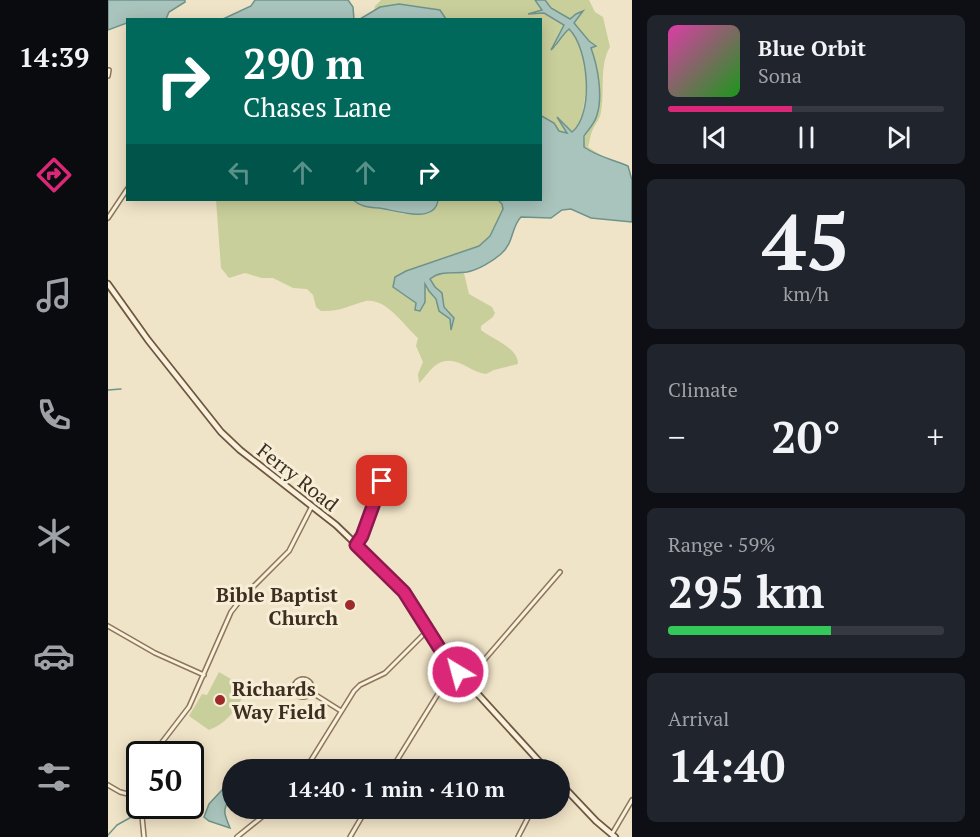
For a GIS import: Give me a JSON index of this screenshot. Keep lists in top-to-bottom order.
{
  "streets": {
    "main road": ["Ferry Road"]
  },
  "places": ["Bible Baptist Church", "Richards Way Field"],
  "page": {
    "tabs": "14:39",
    "turn": ["290 m", "Chases Lane"],
    "song": ["Blue Orbit", "Sona"],
    "tile": [
      ["45", "km/h"],
      "Climate",
      ["Range · 59%", "295 km"],
      ["Arrival", "14:40"]
    ],
    "heat": ["−", "20°", "+"],
    "limit": "50",
    "trip": "14:40 · 1 min · 410 m"
  }
}
